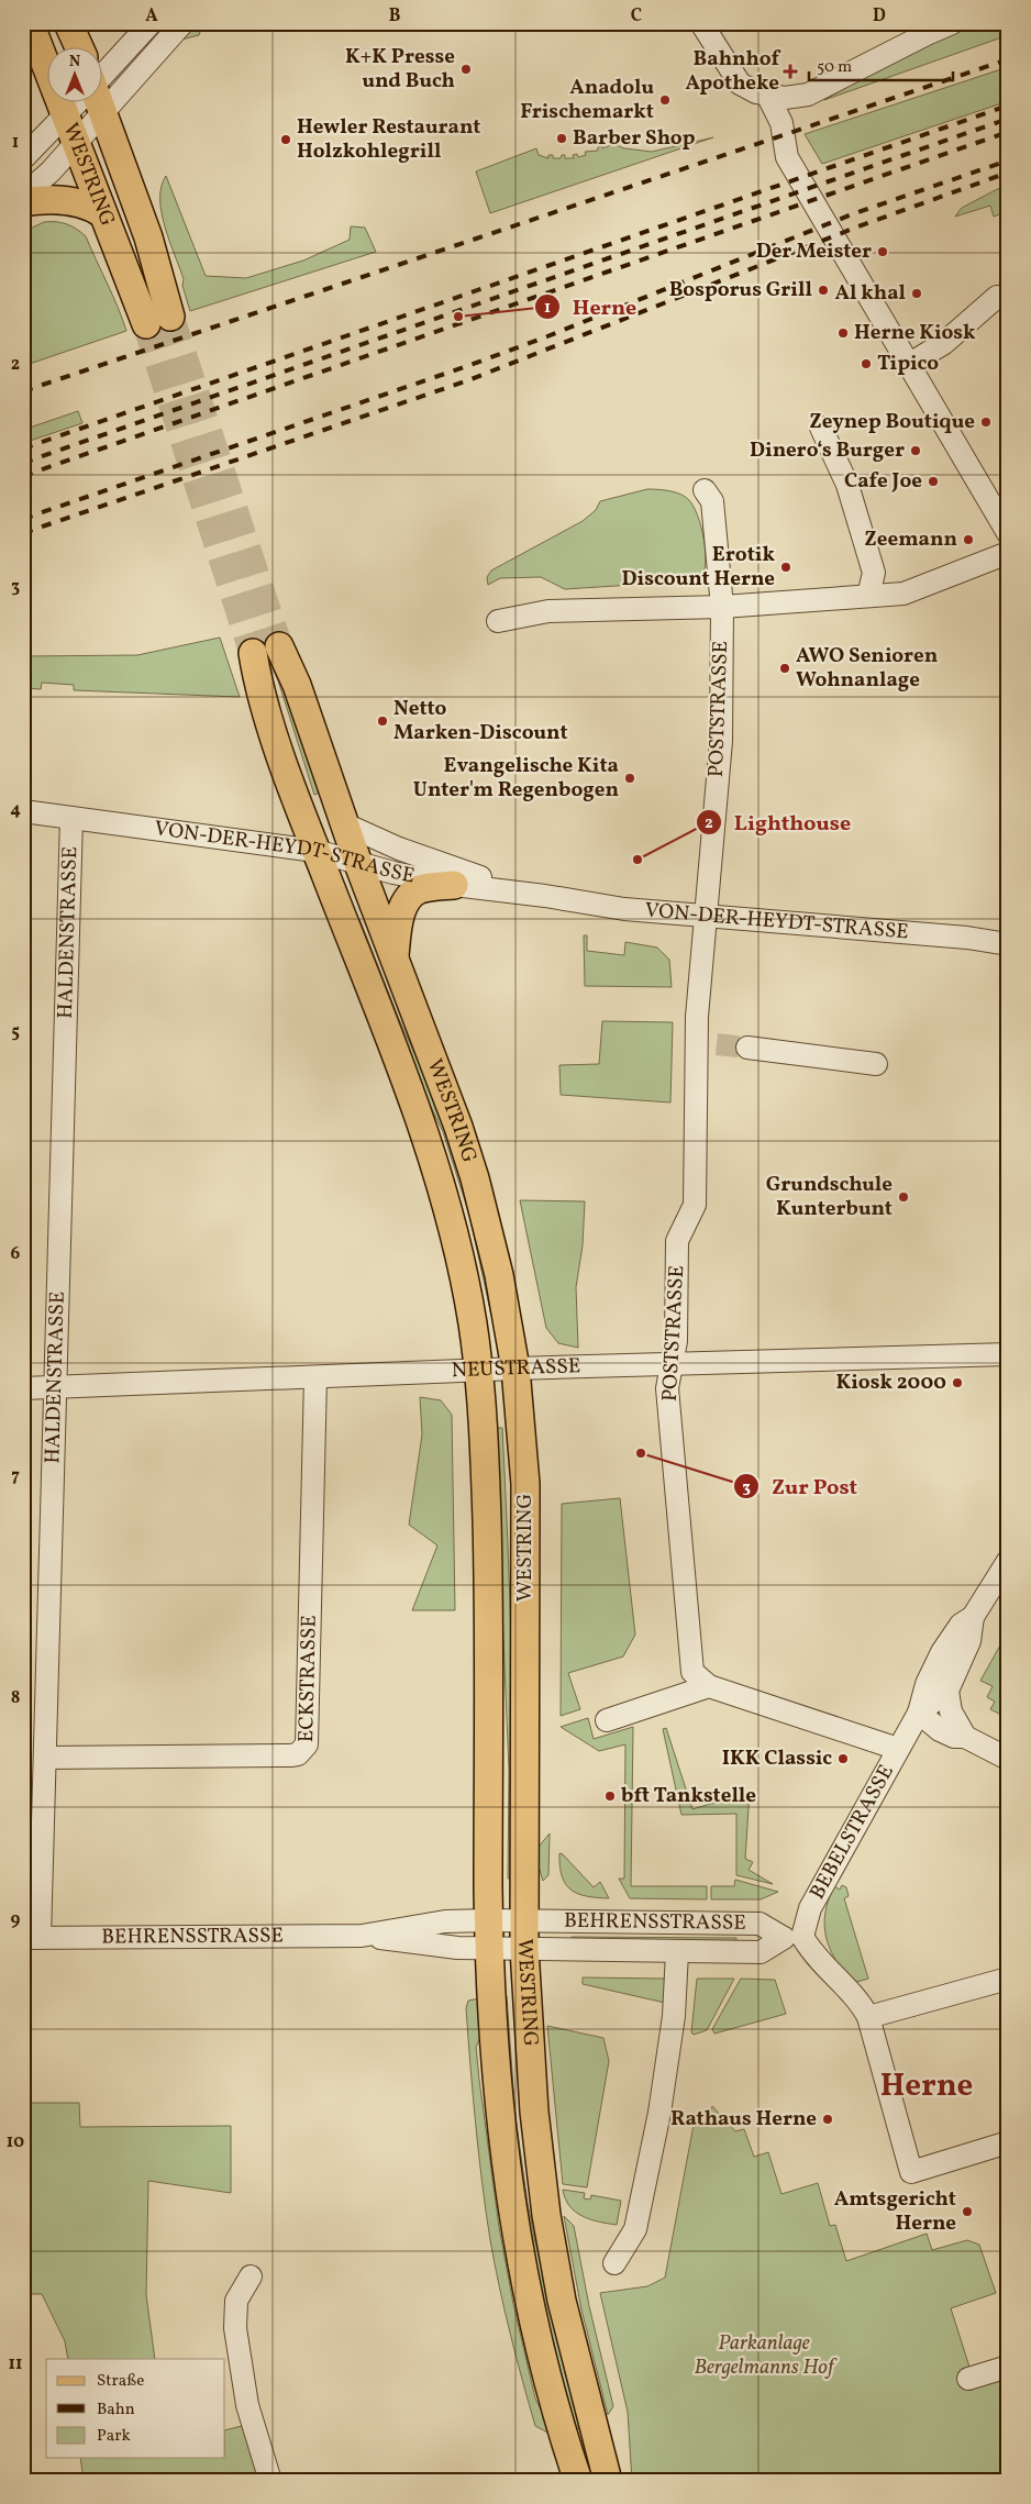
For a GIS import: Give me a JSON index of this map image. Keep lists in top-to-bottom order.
{
  "streets": {
    "main road": ["WESTRING"],
    "street": [
      "POSTSTRASSE",
      "VON-DER-HEYDT-STRASSE",
      "HALDENSTRASSE",
      "NEUSTRASSE",
      "ECKSTRASSE",
      "BEBELSTRASSE",
      "BEHRENSSTRASSE"
    ]
  },
  "crossings": [
    ["WESTRING", "VON-DER-HEYDT-STRASSE"],
    ["WESTRING", "NEUSTRASSE"],
    ["WESTRING", "BEHRENSSTRASSE"],
    ["POSTSTRASSE", "VON-DER-HEYDT-STRASSE"],
    ["POSTSTRASSE", "NEUSTRASSE"],
    ["VON-DER-HEYDT-STRASSE", "HALDENSTRASSE"],
    ["HALDENSTRASSE", "NEUSTRASSE"],
    ["HALDENSTRASSE", "ECKSTRASSE"],
    ["HALDENSTRASSE", "BEHRENSSTRASSE"],
    ["NEUSTRASSE", "ECKSTRASSE"],
    ["BEBELSTRASSE", "BEHRENSSTRASSE"]
  ],
  "districts": ["Herne"],
  "parks": ["Parkanlage Bergelmanns Hof"],
  "places": {
    "other": [
      "K+K Presse und Buch",
      "Anadolu Frischemarkt",
      "Barber Shop",
      "Hewler Restaurant Holzkohlegrill",
      "Der Meister",
      "Bosporus Grill",
      "Al khal",
      "Herne",
      "Herne Kiosk",
      "Tipico",
      "Zeynep Boutique",
      "Dinero‘s Burger",
      "Cafe Joe",
      "Zeemann",
      "Erotik Discount Herne",
      "AWO Senioren Wohnanlage",
      "Netto Marken-Discount",
      "Evangelische Kita Unter'm Regenbogen",
      "Lighthouse",
      "Grundschule Kunterbunt",
      "Kiosk 2000",
      "Zur Post",
      "IKK Classic",
      "bft Tankstelle",
      "Rathaus Herne",
      "Amtsgericht Herne"
    ],
    "health": ["Bahnhof Apotheke"]
  },
  "legend": ["Straße", "Bahn", "Park"],
  "scale_bar": "50 m",
  "north": "top",
  "grid": {
    "columns": [
      "A",
      "B",
      "C",
      "D"
    ],
    "rows": [
      "1",
      "2",
      "3",
      "4",
      "5",
      "6",
      "7",
      "8",
      "9",
      "10",
      "11"
    ]
  }
}
